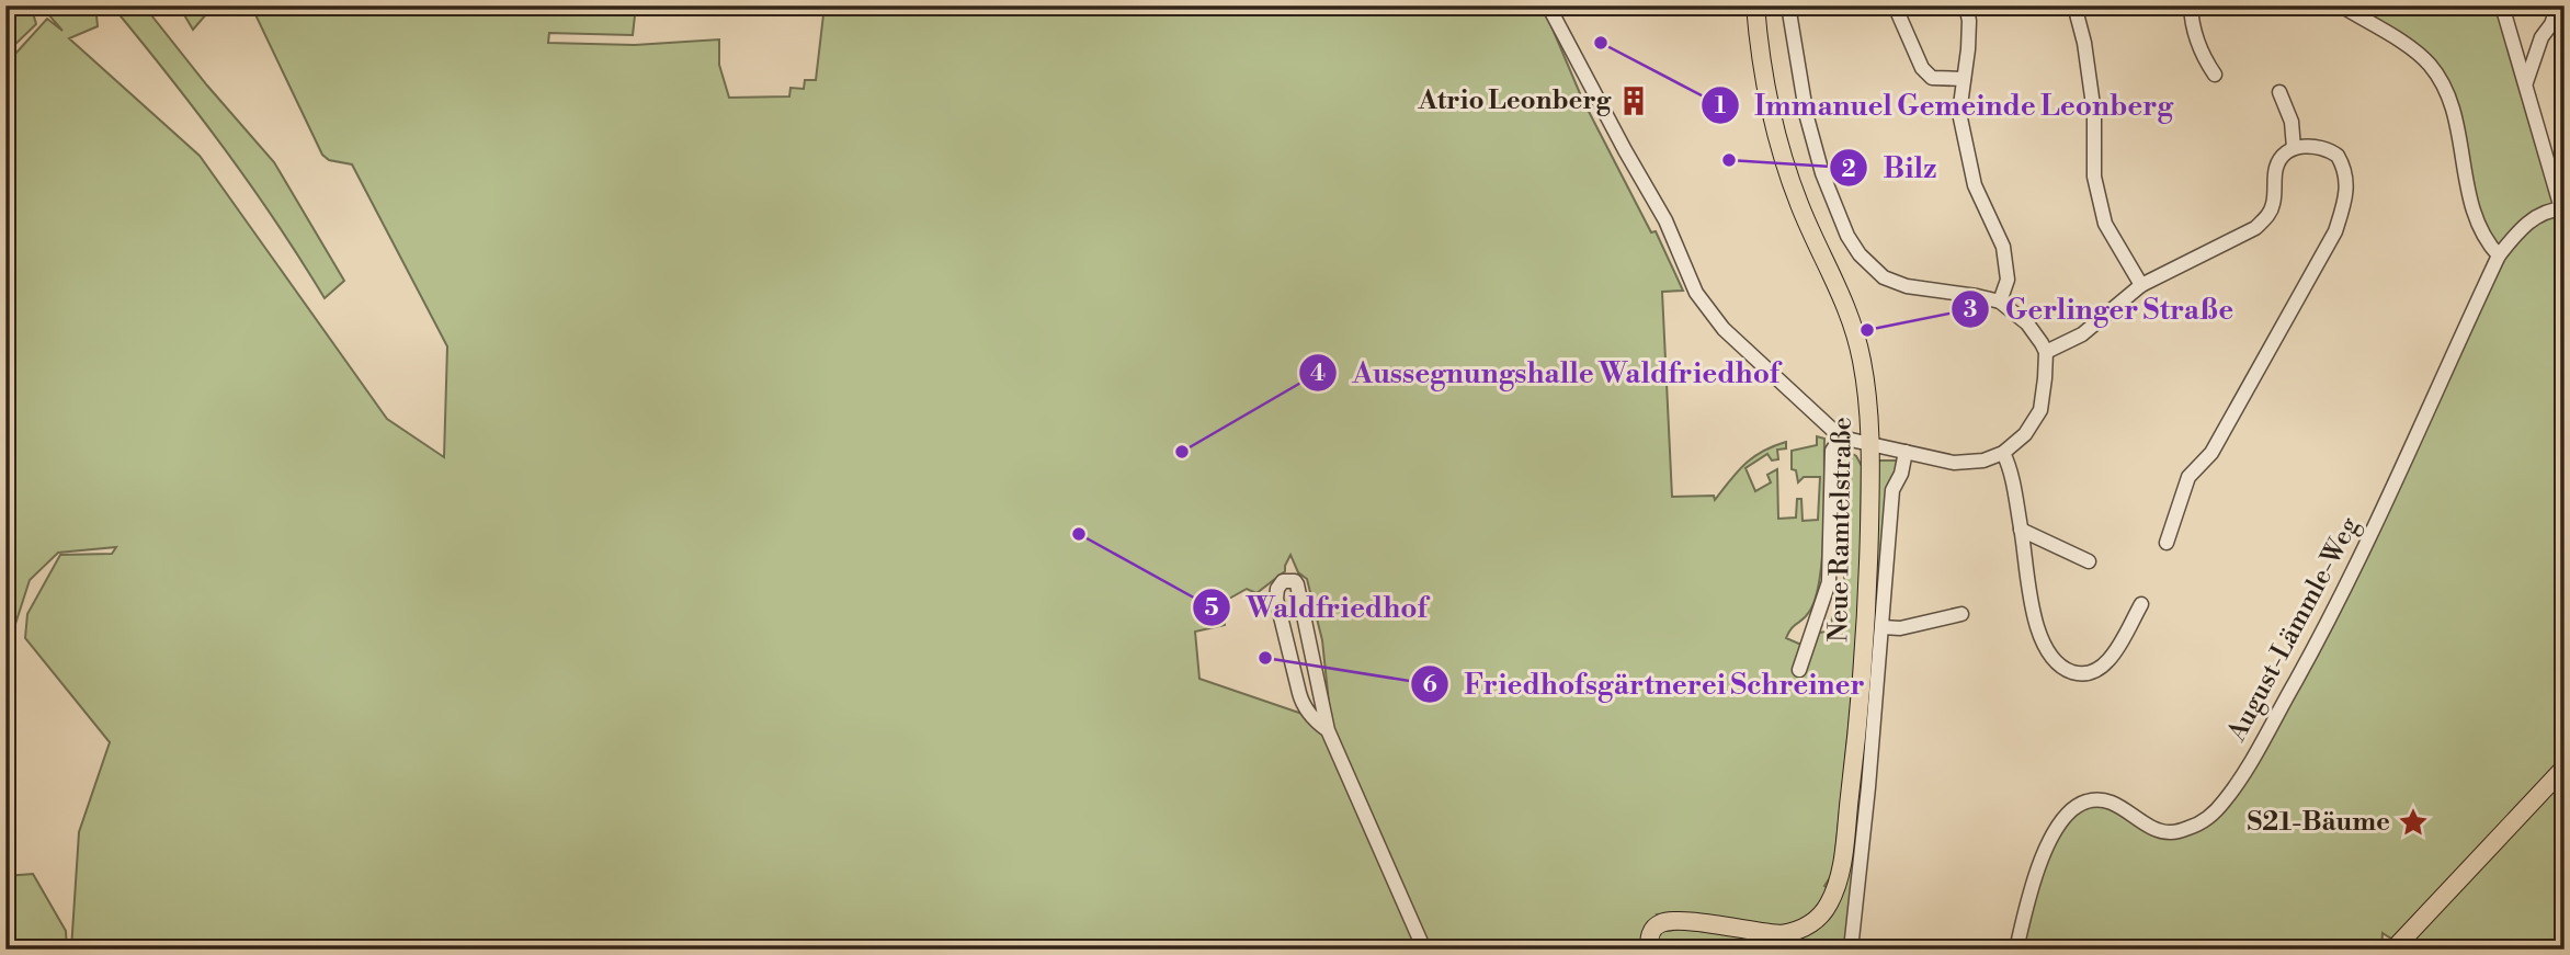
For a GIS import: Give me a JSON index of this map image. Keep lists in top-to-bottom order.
{
  "streets": {
    "main road": ["Neue Ramtelstraße"],
    "street": ["August-Lämmle-Weg"]
  },
  "places": {
    "other": [
      "Immanuel Gemeinde Leonberg",
      "Bilz",
      "Gerlinger Straße",
      "Aussegnungshalle Waldfriedhof",
      "Waldfriedhof",
      "Friedhofsgärtnerei Schreiner"
    ],
    "building": ["Atrio Leonberg"],
    "place": ["S21-Bäume"]
  }
}
